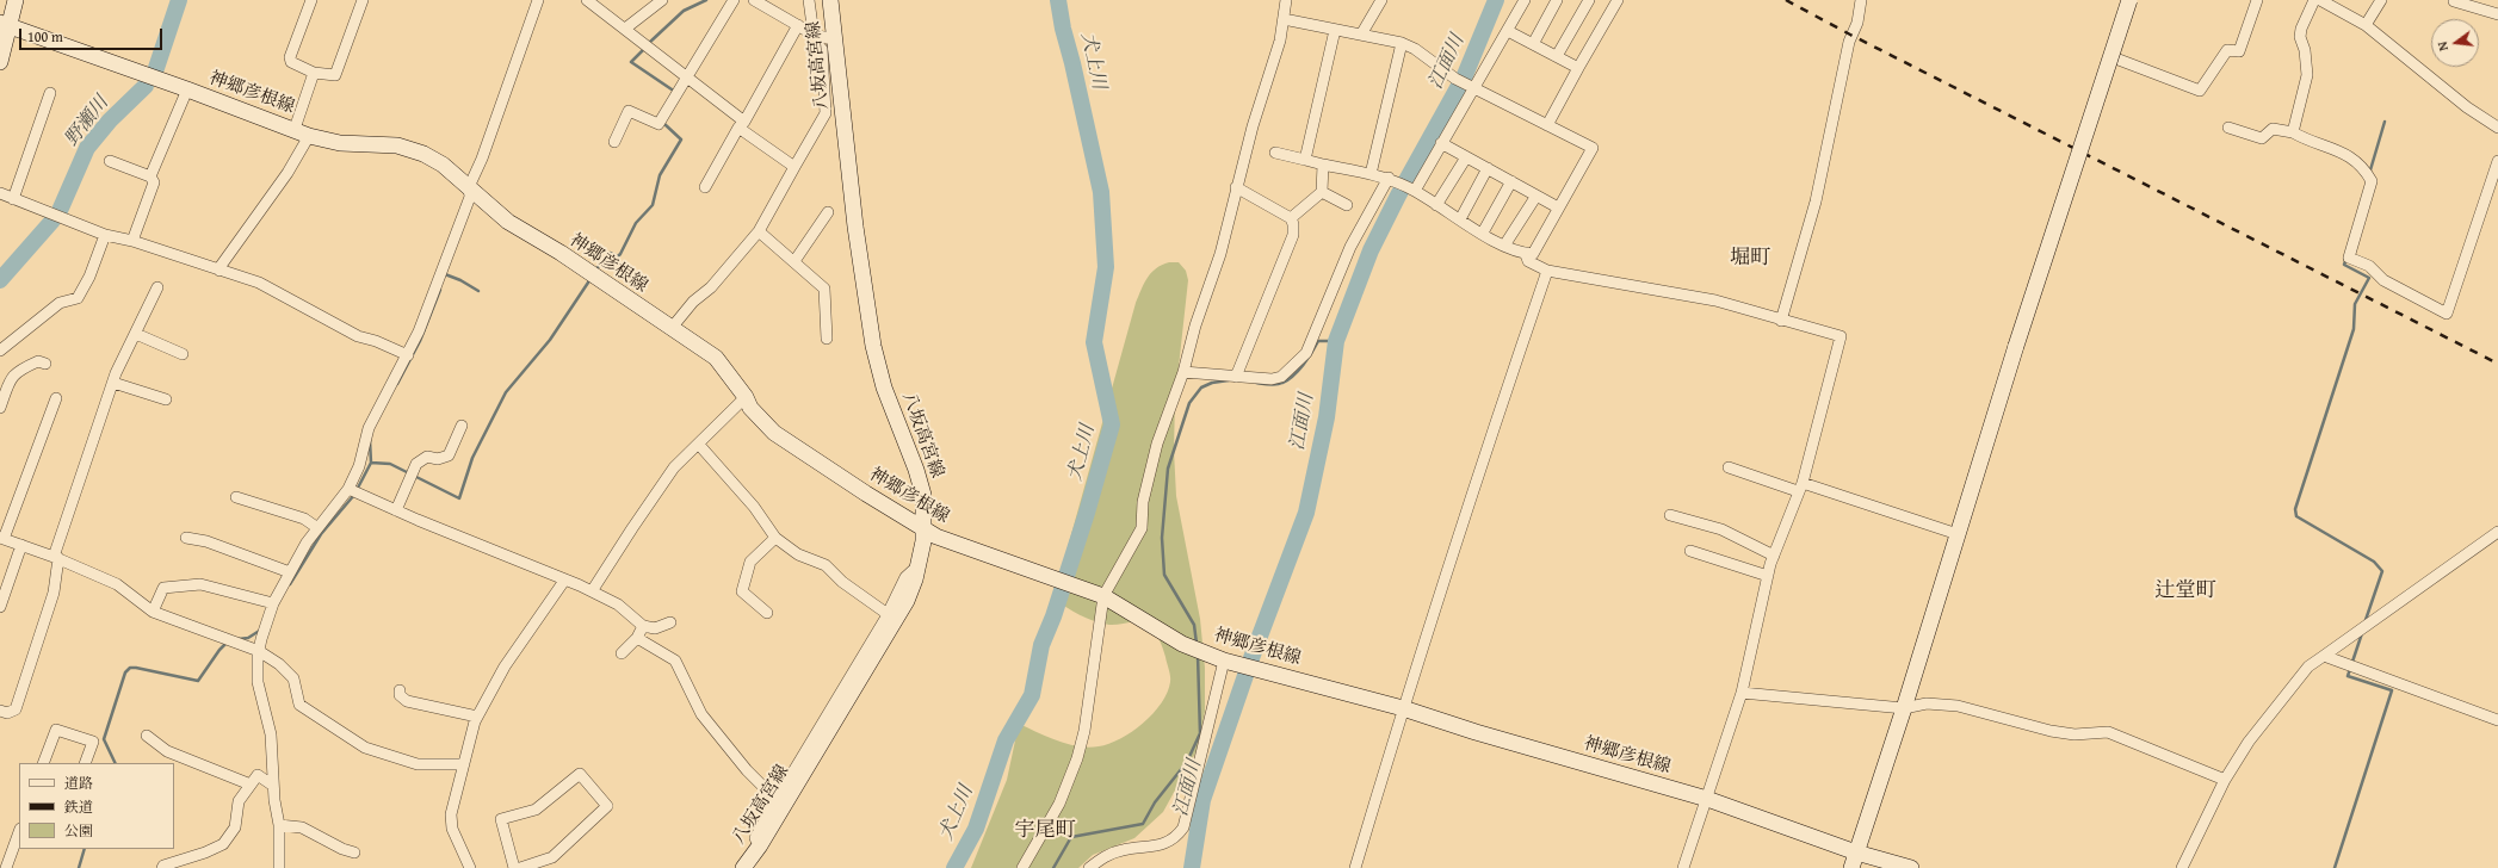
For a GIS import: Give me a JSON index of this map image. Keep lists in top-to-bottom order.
{
  "streets": {
    "main road": ["八坂高宮線", "神郷彦根線"]
  },
  "crossings": [
    ["八坂高宮線", "神郷彦根線"]
  ],
  "districts": ["堀町", "辻堂町", "宇尾町"],
  "water": ["犬上川", "江面川", "野瀬川"],
  "legend": ["道路", "鉄道", "公園"],
  "scale_bar": "100 m",
  "north": "left"
}
